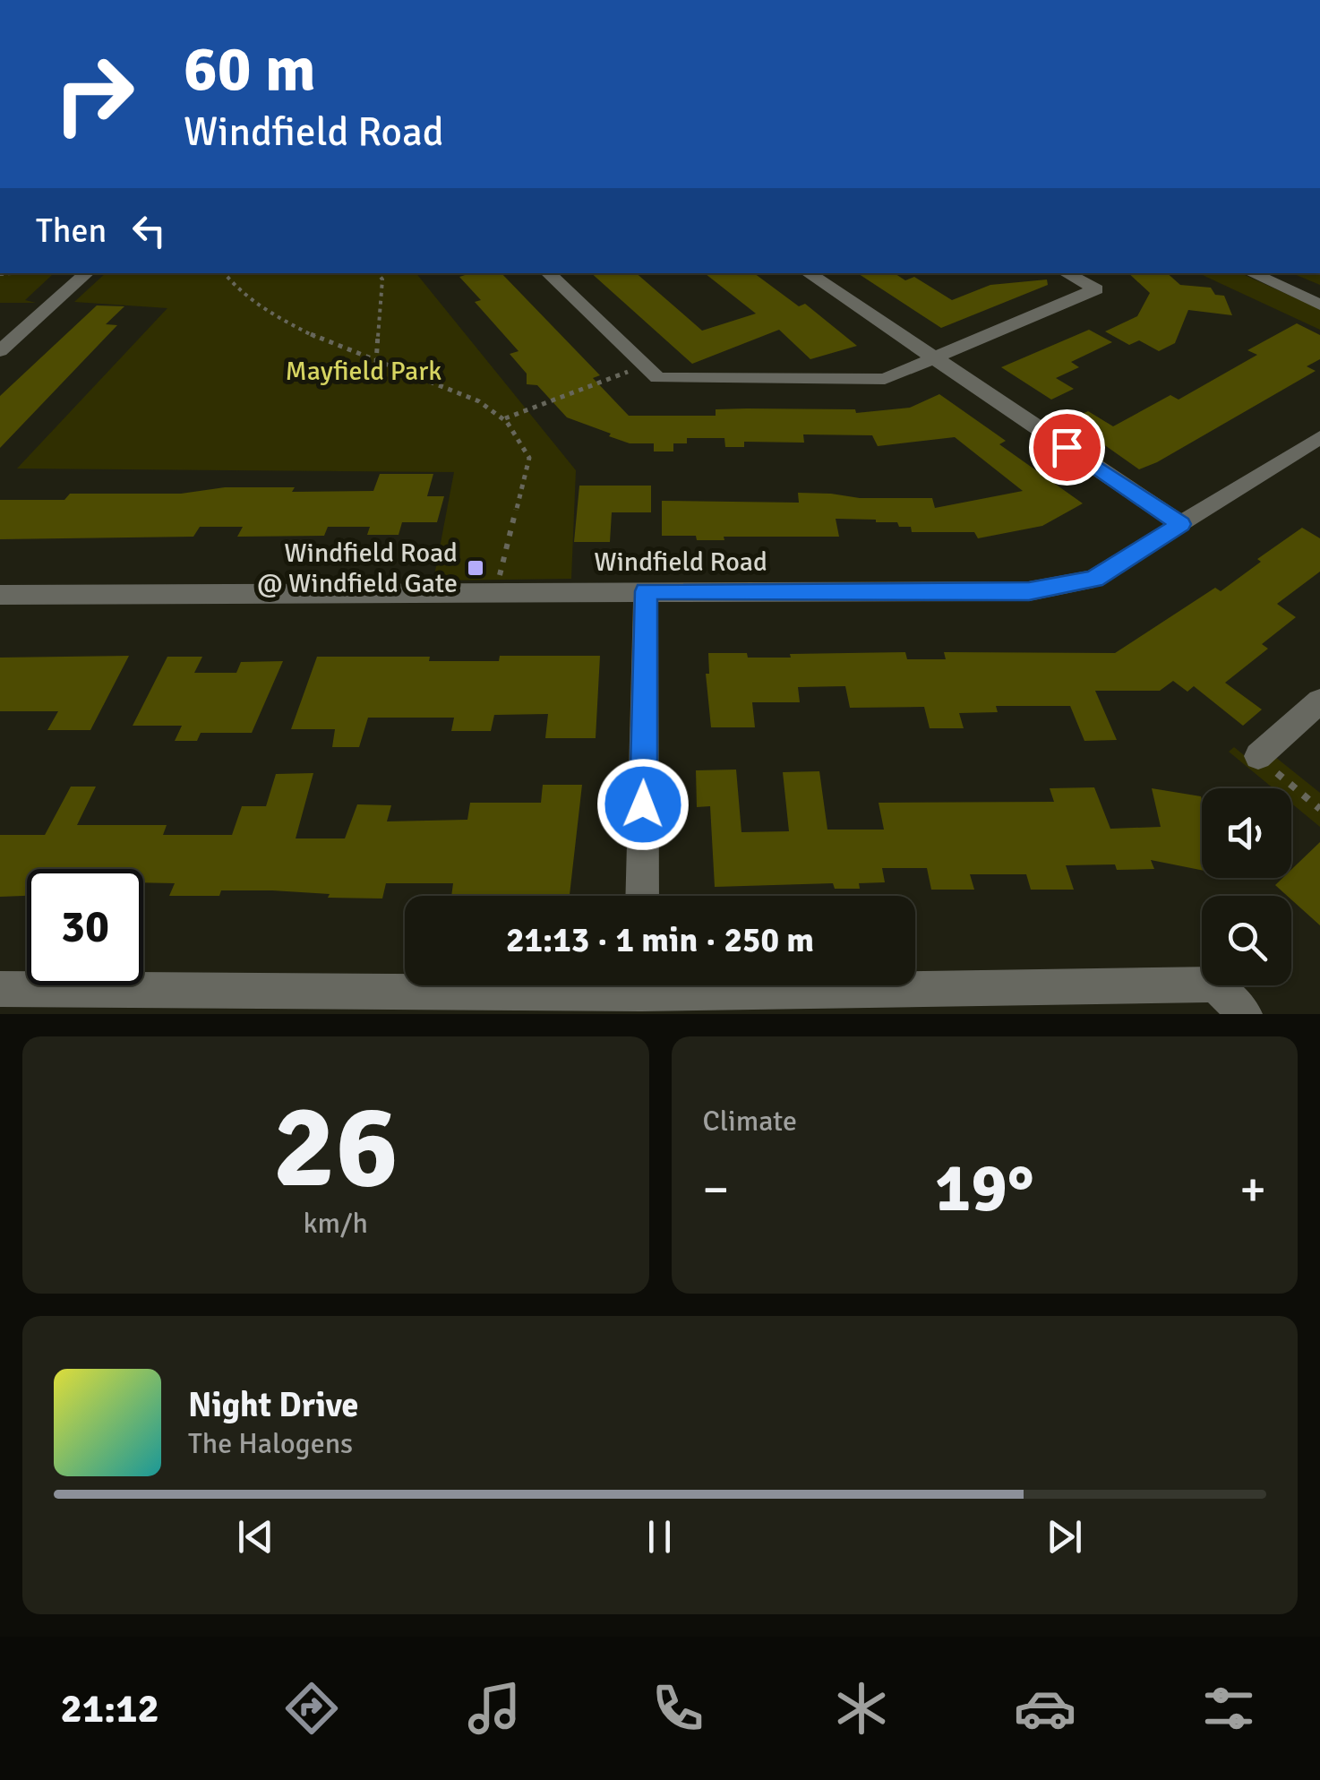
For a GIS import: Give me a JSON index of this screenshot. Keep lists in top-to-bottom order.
{
  "streets": {
    "street": ["Windfield Road"]
  },
  "parks": ["Mayfield Park"],
  "places": {
    "transit": ["Windfield Road @ Windfield Gate"]
  },
  "page": {
    "turn": ["60 m", "Windfield Road"],
    "then": "Then",
    "limit": "30",
    "trip": "21:13 · 1 min · 250 m",
    "tile": [
      ["26", "km/h"],
      "Climate"
    ],
    "heat": ["−", "19°", "+"],
    "song": ["Night Drive", "The Halogens"],
    "tabs": "21:12"
  }
}
